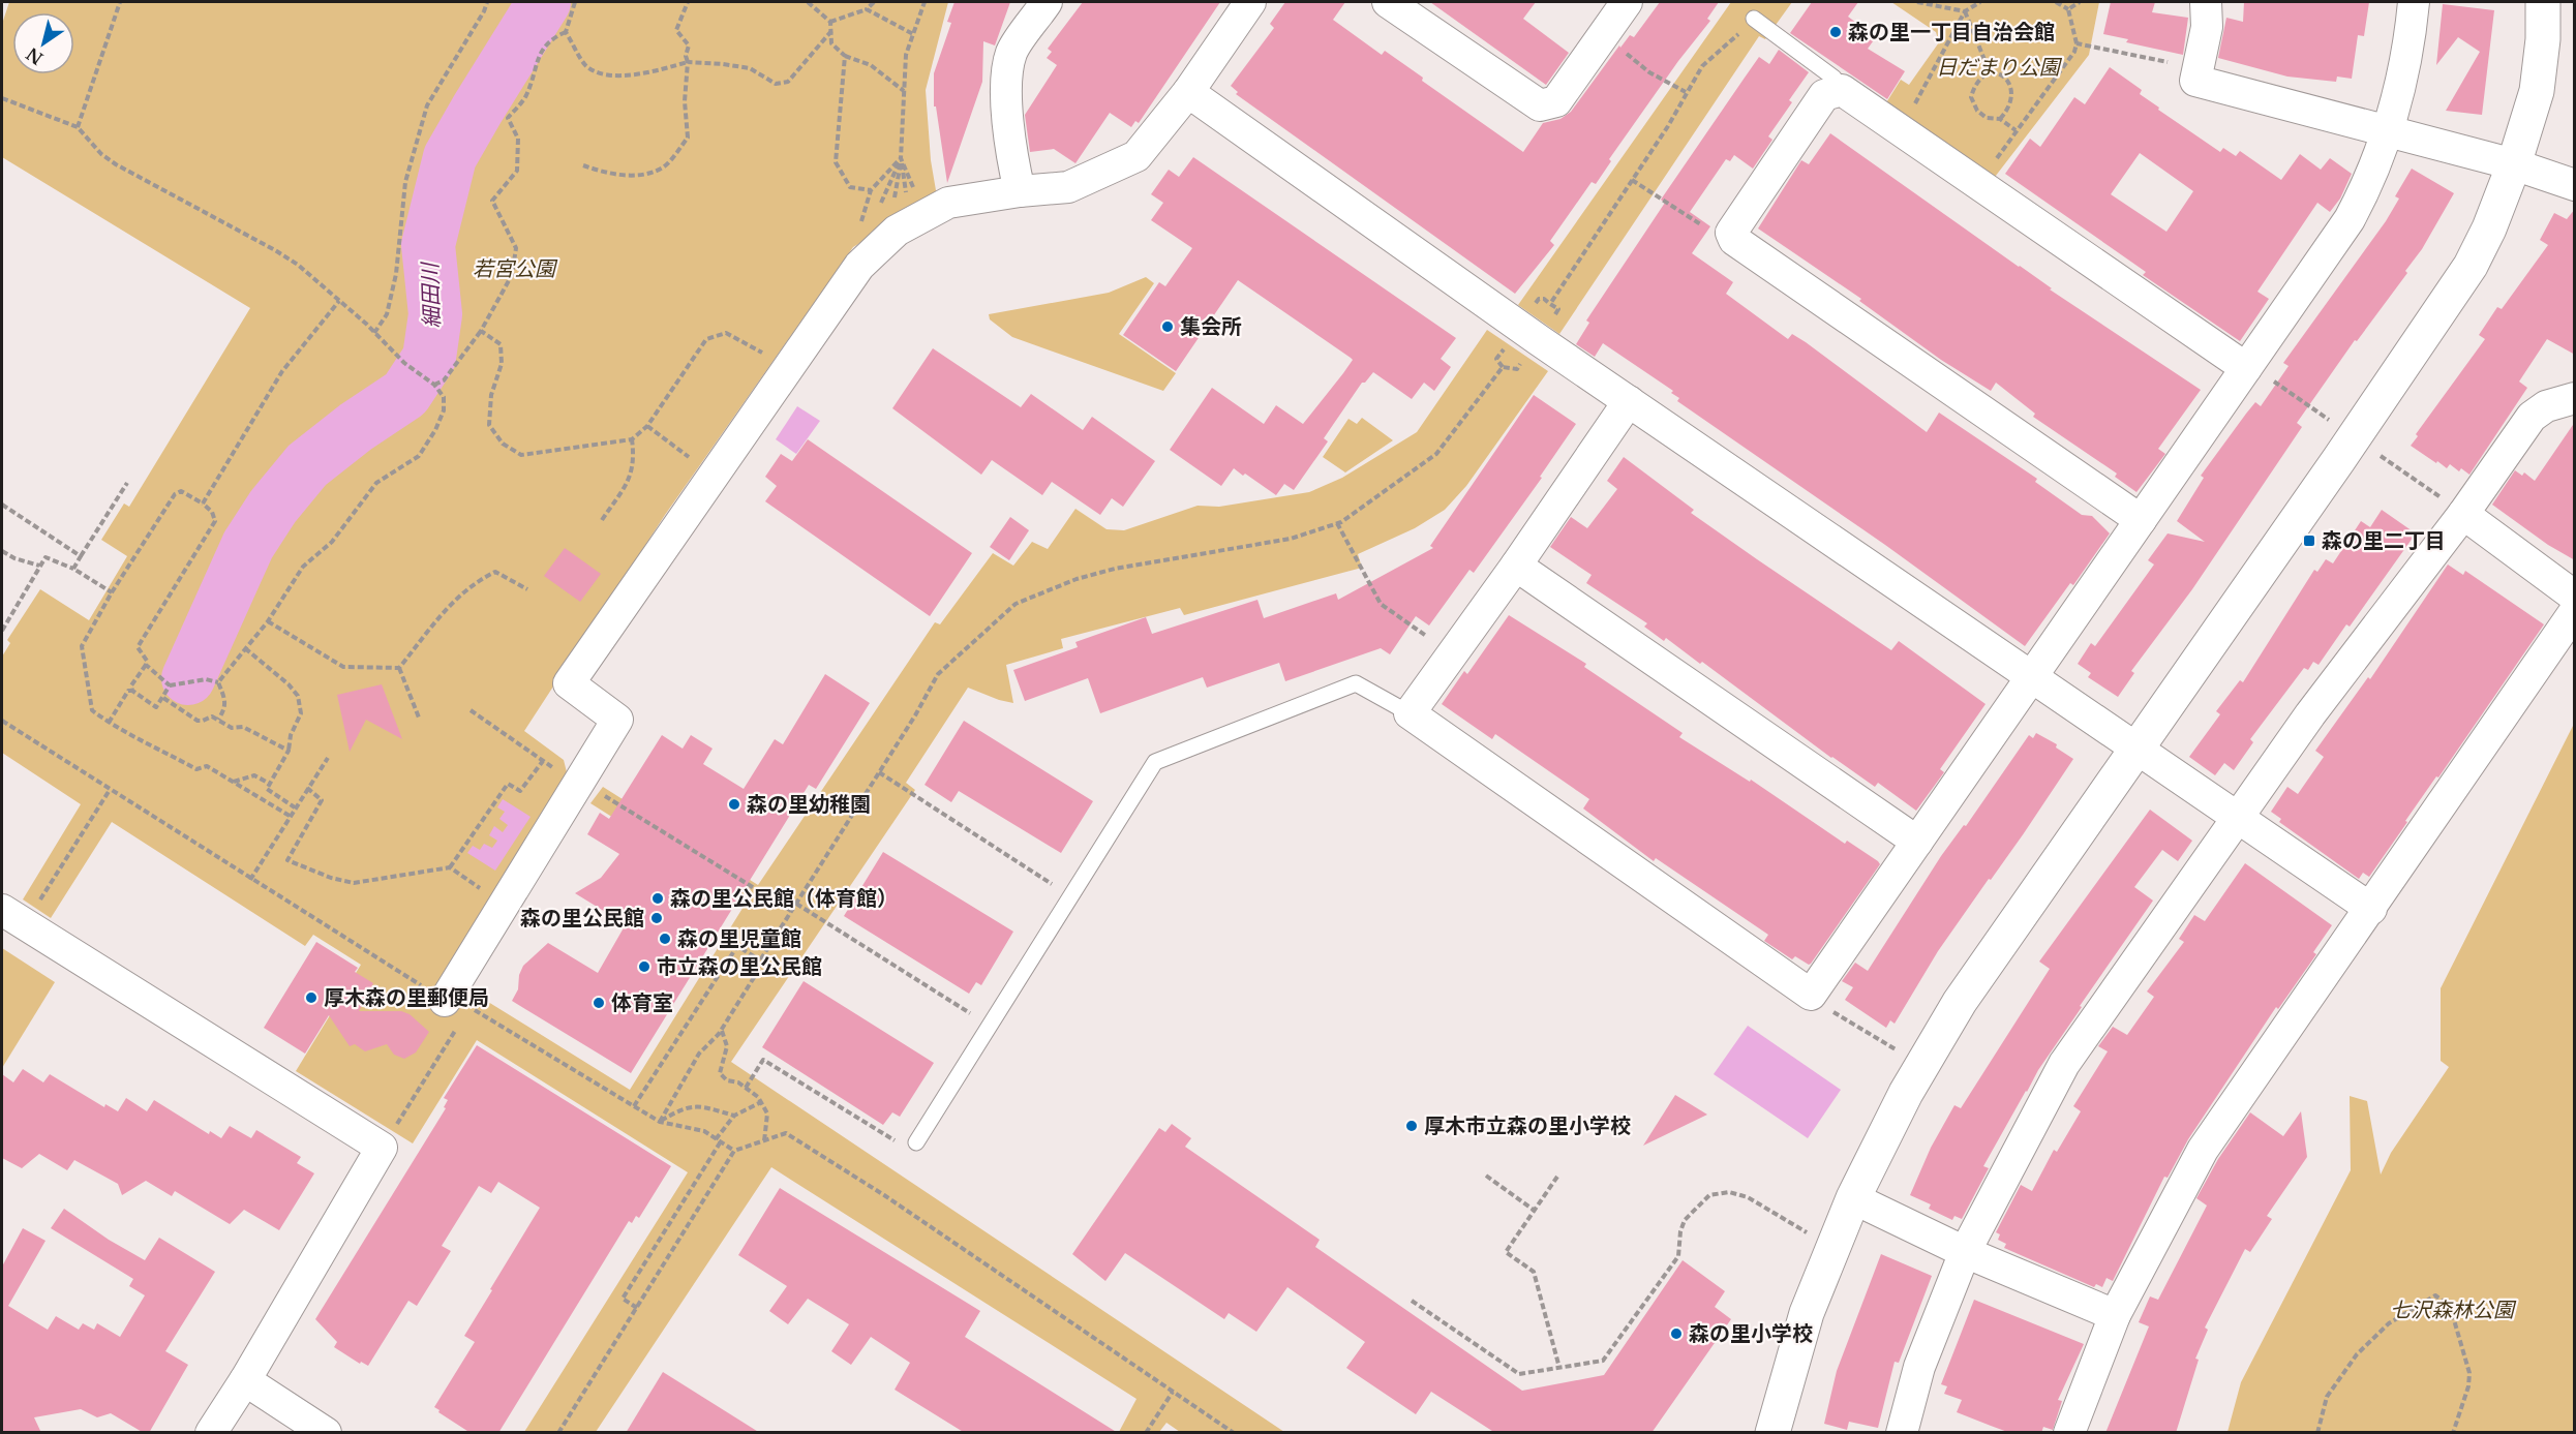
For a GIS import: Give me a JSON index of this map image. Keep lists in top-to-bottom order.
{
  "water": ["細田川"],
  "parks": ["日だまり公園", "若宮公園", "七沢森林公園"],
  "places": {
    "other": [
      "森の里一丁目自治会館",
      "集会所",
      "森の里幼稚園",
      "森の里公民館（体育館）",
      "森の里公民館",
      "森の里児童館",
      "市立森の里公民館",
      "厚木森の里郵便局",
      "体育室",
      "厚木市立森の里小学校",
      "森の里小学校"
    ],
    "transit": ["森の里二丁目"]
  },
  "north": "bottom left"
}
